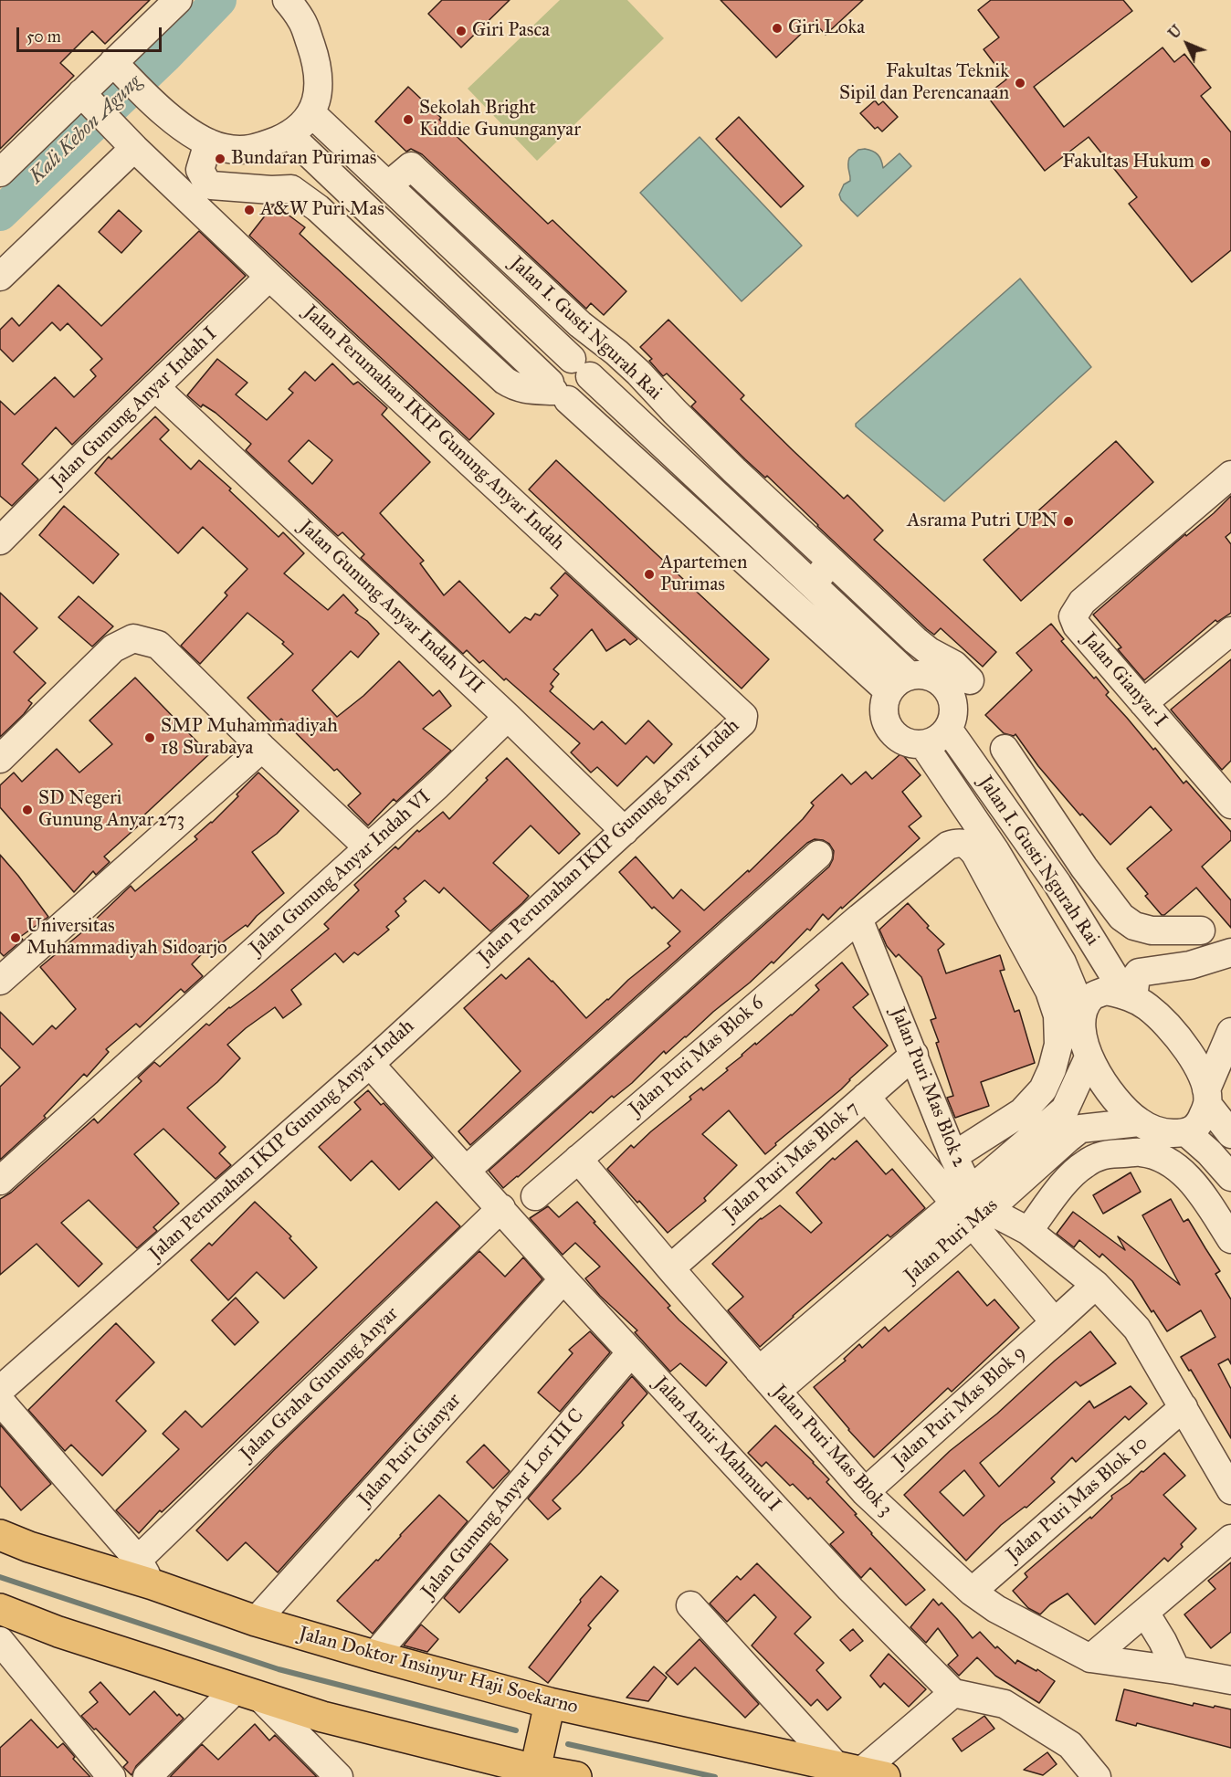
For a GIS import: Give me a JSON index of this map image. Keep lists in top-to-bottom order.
{
  "streets": {
    "main road": ["Jalan Doktor Insinyur Haji Soekarno"],
    "street": [
      "Jalan I. Gusti Ngurah Rai",
      "Jalan Gunung Anyar Indah I",
      "Jalan Perumahan IKIP Gunung Anyar Indah",
      "Jalan Gunung Anyar Indah VII",
      "Jalan Gianyar I",
      "Jalan Gunung Anyar Indah VI",
      "Jalan Puri Mas Blok 6",
      "Jalan Puri Mas Blok 2",
      "Jalan Puri Mas Blok 7",
      "Jalan Puri Mas",
      "Jalan Graha Gunung Anyar",
      "Jalan Puri Mas Blok 9",
      "Jalan Amir Mahmud I",
      "Jalan Puri Gianyar",
      "Jalan Puri Mas Blok 3",
      "Jalan Puri Mas Blok 10",
      "Jalan Gunung Anyar Lor III C"
    ]
  },
  "crossings": [
    ["Jalan I. Gusti Ngurah Rai", "Jalan Puri Mas"],
    ["Jalan Gunung Anyar Indah I", "Jalan Perumahan IKIP Gunung Anyar Indah"],
    ["Jalan Gunung Anyar Indah I", "Jalan Gunung Anyar Indah VII"],
    ["Jalan Perumahan IKIP Gunung Anyar Indah", "Jalan Gunung Anyar Indah VII"],
    ["Jalan Perumahan IKIP Gunung Anyar Indah", "Jalan Amir Mahmud I"],
    ["Jalan Gunung Anyar Indah VII", "Jalan Gunung Anyar Indah VI"],
    ["Jalan Puri Mas Blok 6", "Jalan Puri Mas Blok 2"],
    ["Jalan Puri Mas Blok 6", "Jalan Puri Mas Blok 3"],
    ["Jalan Puri Mas Blok 2", "Jalan Puri Mas Blok 7"],
    ["Jalan Puri Mas Blok 2", "Jalan Puri Mas"],
    ["Jalan Puri Mas Blok 7", "Jalan Puri Mas Blok 3"],
    ["Jalan Puri Mas", "Jalan Puri Mas Blok 3"],
    ["Jalan Graha Gunung Anyar", "Jalan Amir Mahmud I"],
    ["Jalan Graha Gunung Anyar", "Jalan Doktor Insinyur Haji Soekarno"],
    ["Jalan Puri Mas Blok 9", "Jalan Puri Mas Blok 3"],
    ["Jalan Amir Mahmud I", "Jalan Puri Gianyar"],
    ["Jalan Amir Mahmud I", "Jalan Gunung Anyar Lor III C"],
    ["Jalan Puri Gianyar", "Jalan Doktor Insinyur Haji Soekarno"],
    ["Jalan Puri Mas Blok 3", "Jalan Puri Mas Blok 10"],
    ["Jalan Gunung Anyar Lor III C", "Jalan Doktor Insinyur Haji Soekarno"]
  ],
  "water": ["Kali Kebon Agung"],
  "places": [
    "Giri Loka",
    "Giri Pasca",
    "Fakultas Teknik Sipil dan Perencanaan",
    "Sekolah Bright Kiddie Gununganyar",
    "Bundaran Purimas",
    "Fakultas Hukum",
    "A&W Puri Mas",
    "Asrama Putri UPN",
    "Apartemen Purimas",
    "SMP Muhammadiyah 18 Surabaya",
    "SD Negeri Gunung Anyar 273",
    "Universitas Muhammadiyah Sidoarjo"
  ],
  "scale_bar": "50 m",
  "north": "top left"
}
